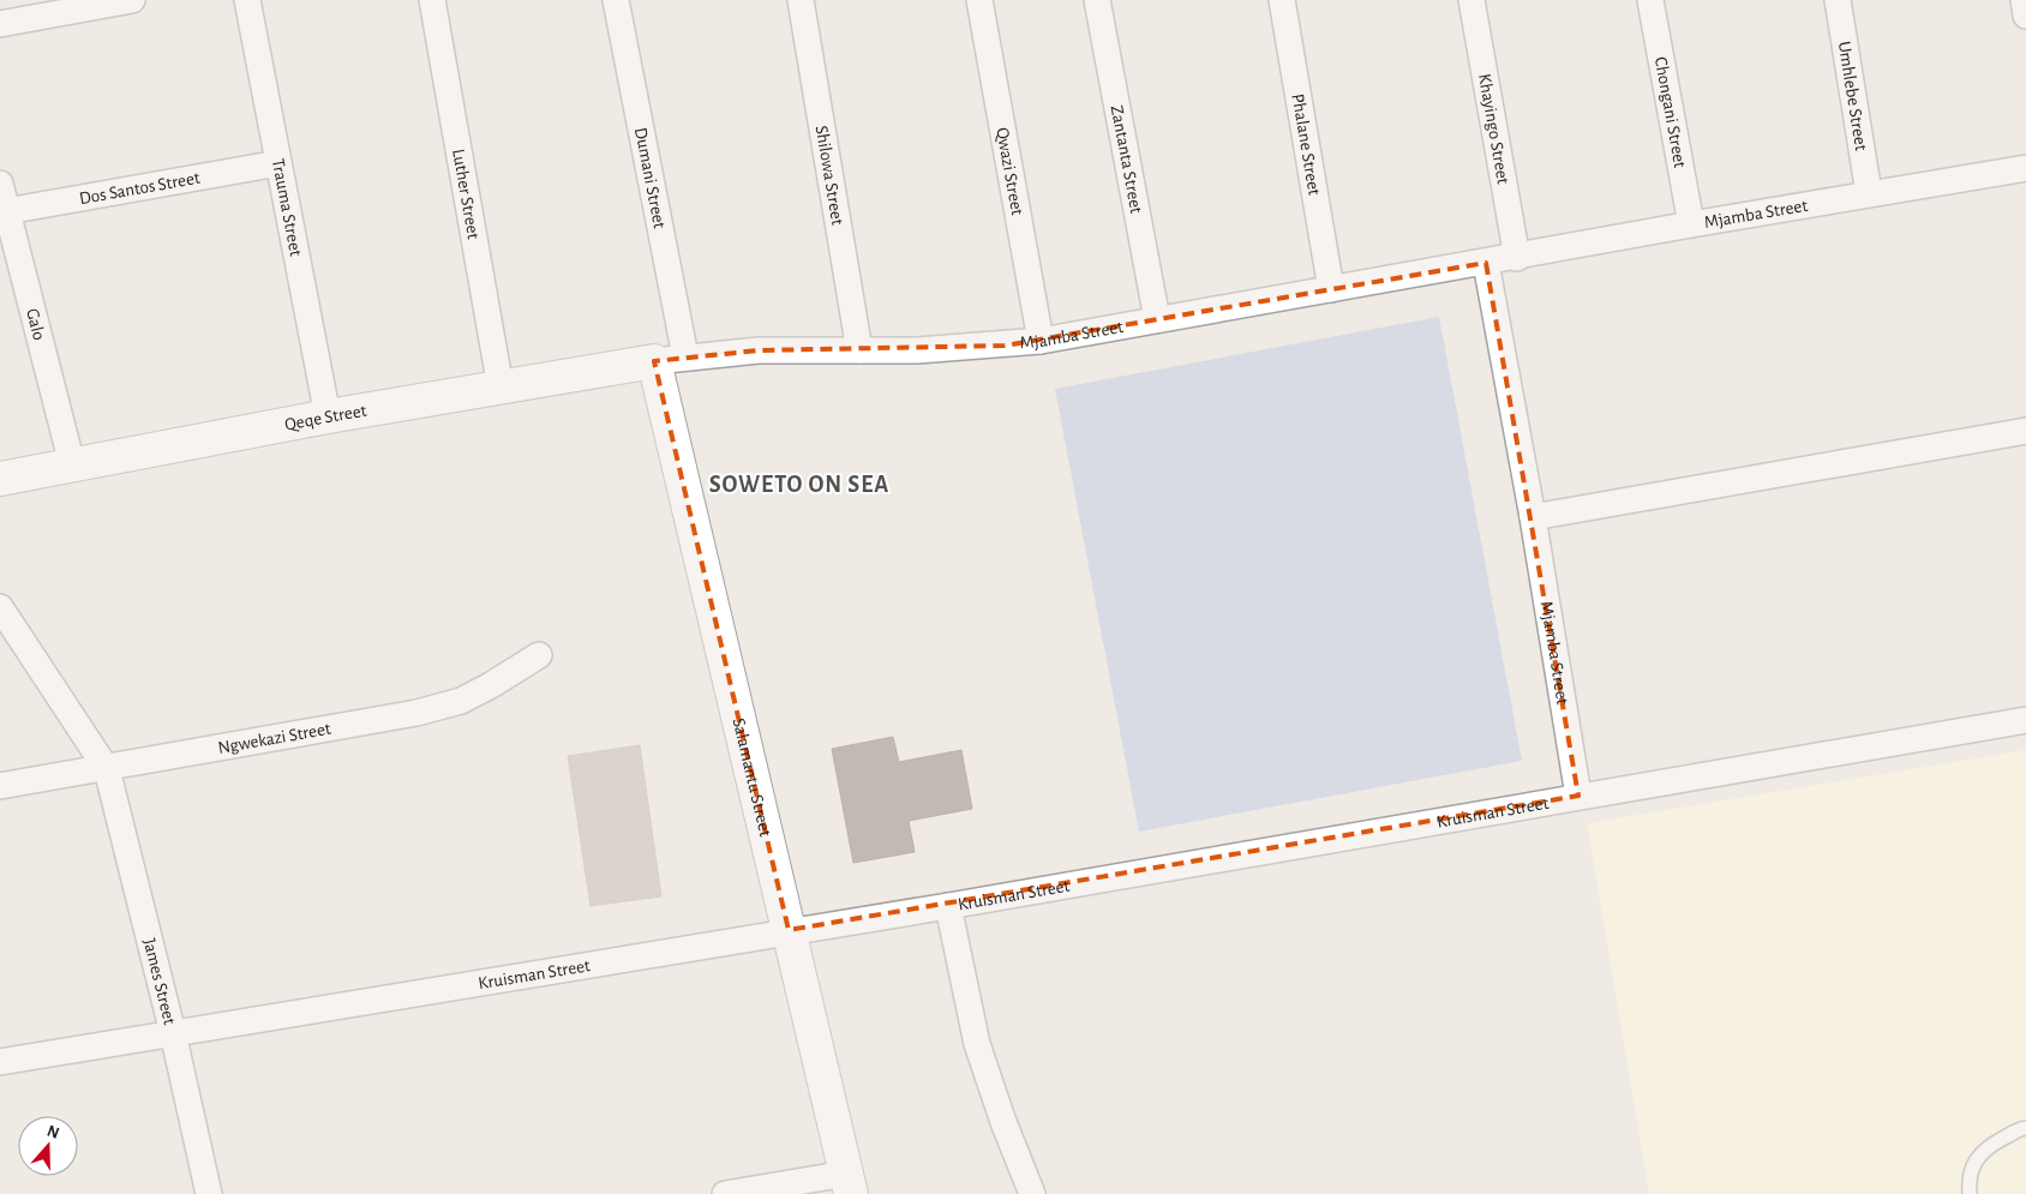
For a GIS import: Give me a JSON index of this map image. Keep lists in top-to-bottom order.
{
  "streets": {
    "street": [
      "Umhlebe Street",
      "Chongani Street",
      "Khayingo Street",
      "Phalane Street",
      "Zantanta Street",
      "Qwazi Street",
      "Shilowa Street",
      "Dumani Street",
      "Dos Santos Street",
      "Luther Street",
      "Trauma Street",
      "Mjamba Street",
      "Galo",
      "Qeqe Street",
      "Ngwekazi Street",
      "Salamantu Street",
      "Kruisman Street",
      "James Street"
    ]
  },
  "crossings": [
    ["Umhlebe Street", "Mjamba Street"],
    ["Chongani Street", "Mjamba Street"],
    ["Khayingo Street", "Mjamba Street"],
    ["Phalane Street", "Mjamba Street"],
    ["Zantanta Street", "Mjamba Street"],
    ["Qwazi Street", "Mjamba Street"],
    ["Shilowa Street", "Mjamba Street"],
    ["Dumani Street", "Mjamba Street"],
    ["Dumani Street", "Qeqe Street"],
    ["Dumani Street", "Salamantu Street"],
    ["Dos Santos Street", "Trauma Street"],
    ["Dos Santos Street", "Galo"],
    ["Luther Street", "Qeqe Street"],
    ["Trauma Street", "Qeqe Street"],
    ["Mjamba Street", "Qeqe Street"],
    ["Mjamba Street", "Salamantu Street"],
    ["Mjamba Street", "Kruisman Street"],
    ["Galo", "Qeqe Street"],
    ["Qeqe Street", "Salamantu Street"],
    ["Ngwekazi Street", "James Street"],
    ["Salamantu Street", "Kruisman Street"],
    ["Kruisman Street", "James Street"]
  ],
  "districts": ["SOWETO ON SEA"],
  "north": "top"
}
